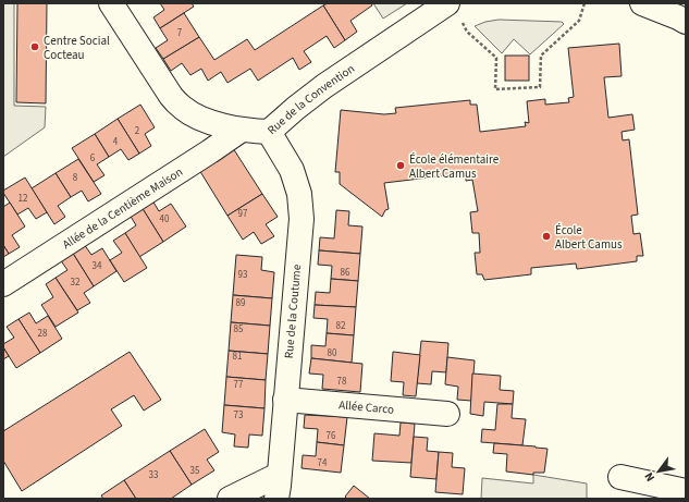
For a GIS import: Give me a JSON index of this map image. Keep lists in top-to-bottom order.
{
  "streets": {
    "street": [
      "Rue de la Convention",
      "Allée de la Centième Maison",
      "Rue de la Coutume",
      "Allée Carco"
    ]
  },
  "crossings": [
    ["Rue de la Convention", "Allée de la Centième Maison"],
    ["Rue de la Convention", "Rue de la Coutume"],
    ["Rue de la Coutume", "Allée Carco"]
  ],
  "places": ["Centre Social Cocteau", "École élémentaire Albert Camus", "École Albert Camus"],
  "house_numbers": [
    "7",
    "2",
    "4",
    "6",
    "8",
    "12",
    "97",
    "40",
    "34",
    "86",
    "93",
    "32",
    "89",
    "82",
    "85",
    "28",
    "80",
    "81",
    "78",
    "77",
    "73",
    "76",
    "74",
    "35",
    "33"
  ],
  "north": "bottom left"
}
